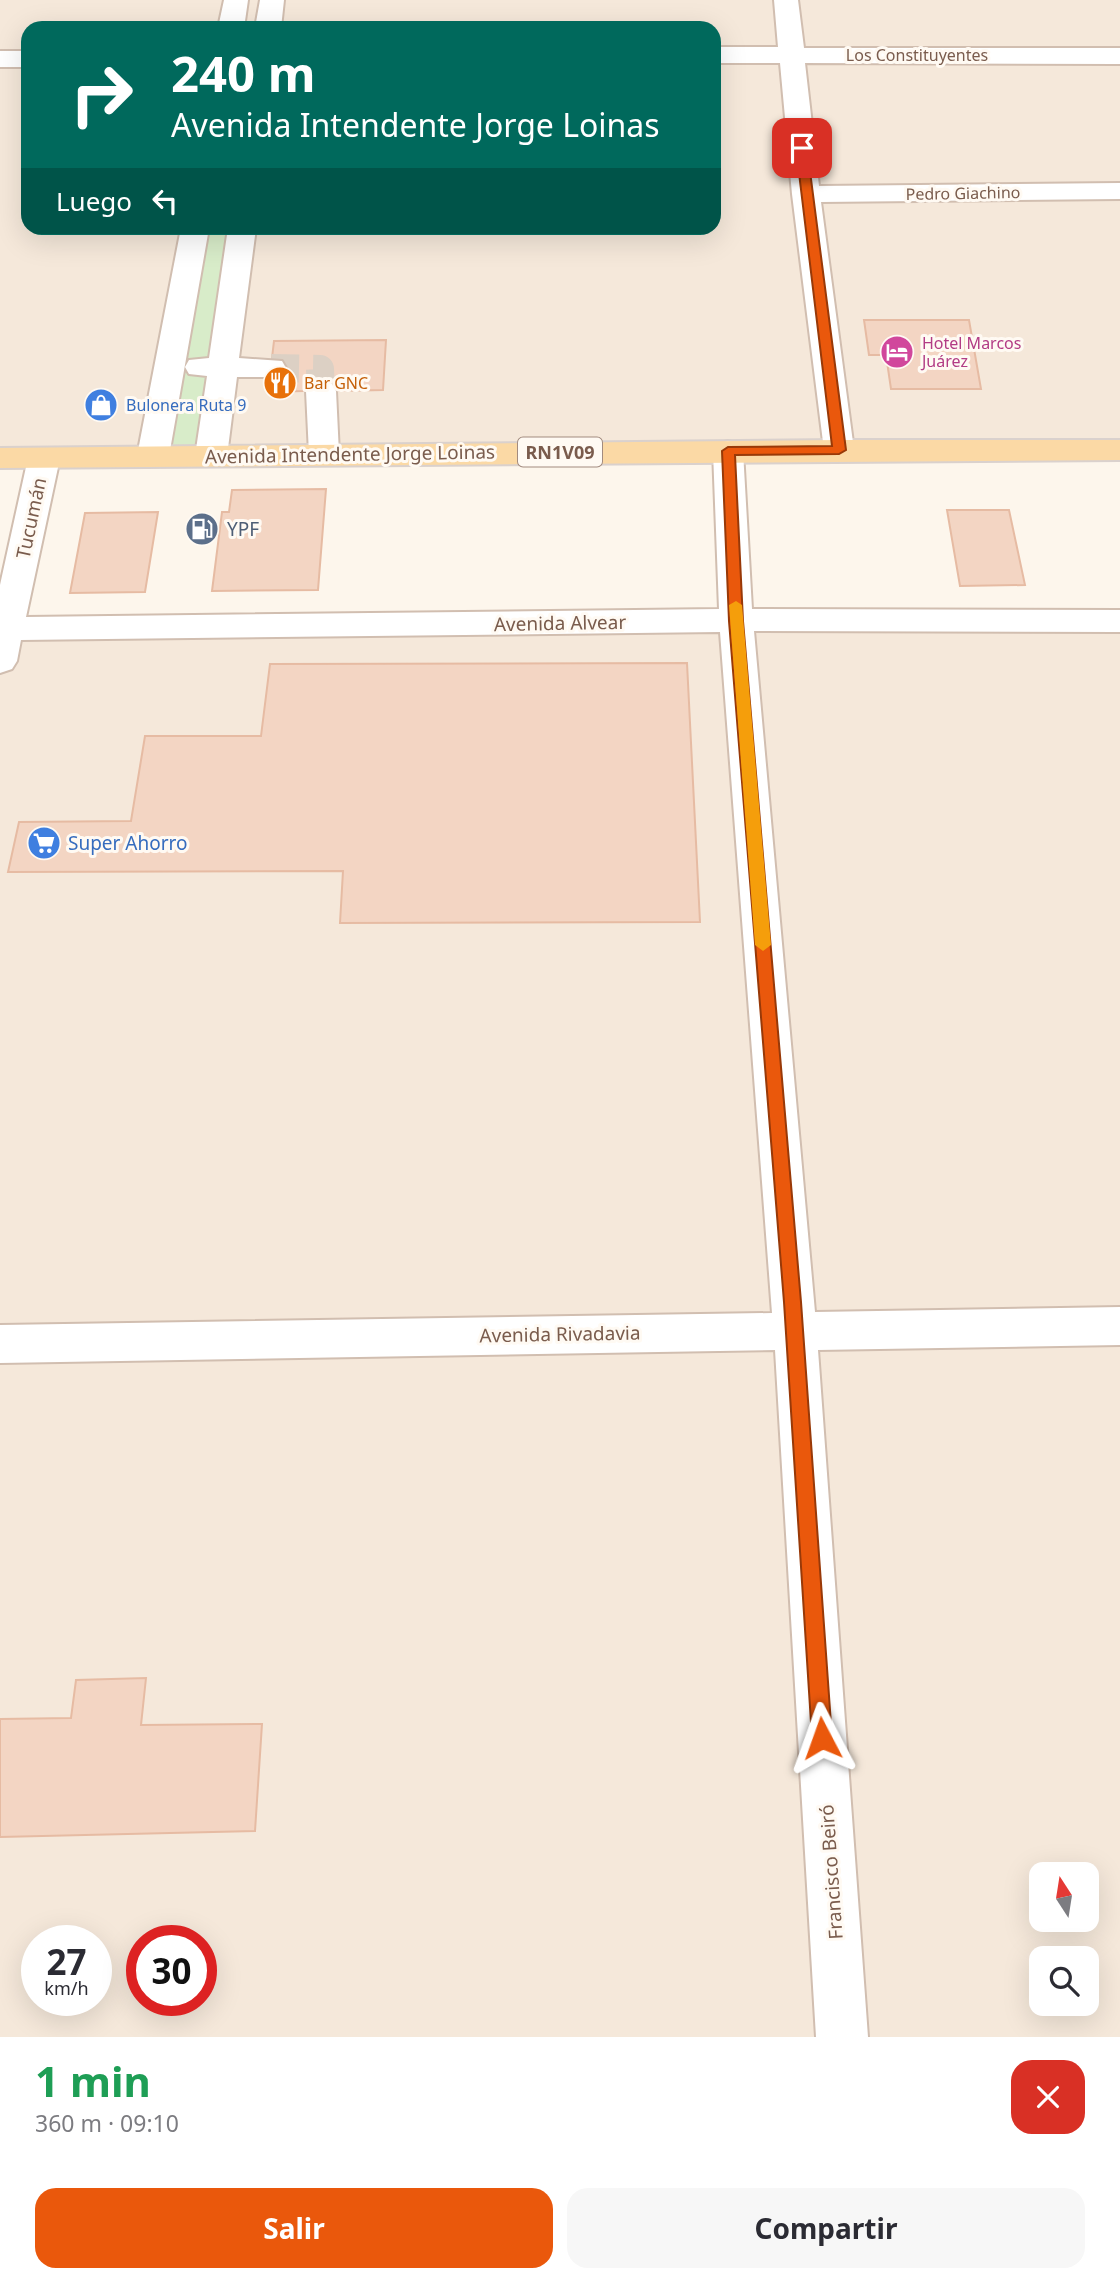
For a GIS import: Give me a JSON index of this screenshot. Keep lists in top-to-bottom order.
{
  "streets": {
    "main road": ["RN1V09", "Avenida Intendente Jorge Loinas"],
    "street": [
      "Los Constituyentes",
      "Pedro Giachino",
      "Tucumán",
      "Avenida Alvear",
      "Avenida Rivadavia",
      "Francisco Beiró"
    ]
  },
  "crossings": [
    ["Avenida Intendente Jorge Loinas", "Tucumán"],
    ["Avenida Intendente Jorge Loinas", "Francisco Beiró"],
    ["Tucumán", "Avenida Alvear"],
    ["Avenida Alvear", "Francisco Beiró"],
    ["Avenida Rivadavia", "Francisco Beiró"]
  ],
  "places": {
    "hotel": ["Hotel Marcos Juárez"],
    "restaurant": ["Bar GNC"],
    "shop": ["Bulonera Ruta 9"],
    "fuel station": ["YPF"],
    "supermarket": ["Super Ahorro"]
  },
  "north": "top",
  "page": {
    "turn": ["240 m", "Avenida Intendente Jorge Loinas"],
    "then": "Luego",
    "speed": "27 km/h",
    "limit": "30",
    "heading": ["1 min", "360 m · 09:10"],
    "buttons": ["Salir", "Compartir"]
  }
}
